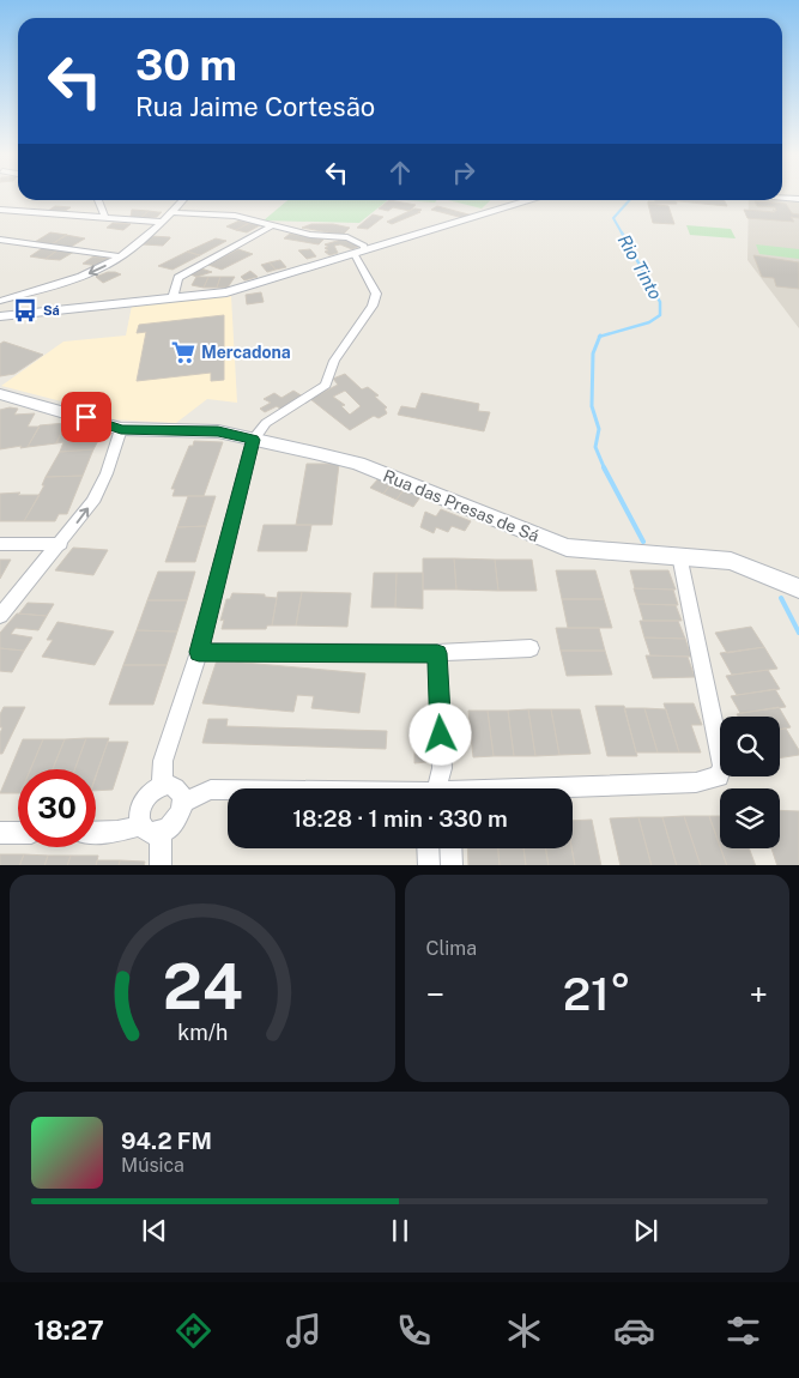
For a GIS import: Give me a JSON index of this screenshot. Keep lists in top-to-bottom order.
{
  "streets": {
    "main road": ["Rua das Presas de Sá"]
  },
  "water": ["Rio Tinto"],
  "places": {
    "bus stop": ["Sá"],
    "supermarket": ["Mercadona"]
  },
  "page": {
    "turn": ["30 m", "Rua Jaime Cortesão"],
    "limit": "30",
    "trip": "18:28 · 1 min · 330 m",
    "tile": "Clima",
    "heat": ["−", "21°", "+"],
    "song": ["94.2 FM", "Música"],
    "tabs": "18:27",
    "gauge": ["24", "km/h"]
  }
}
